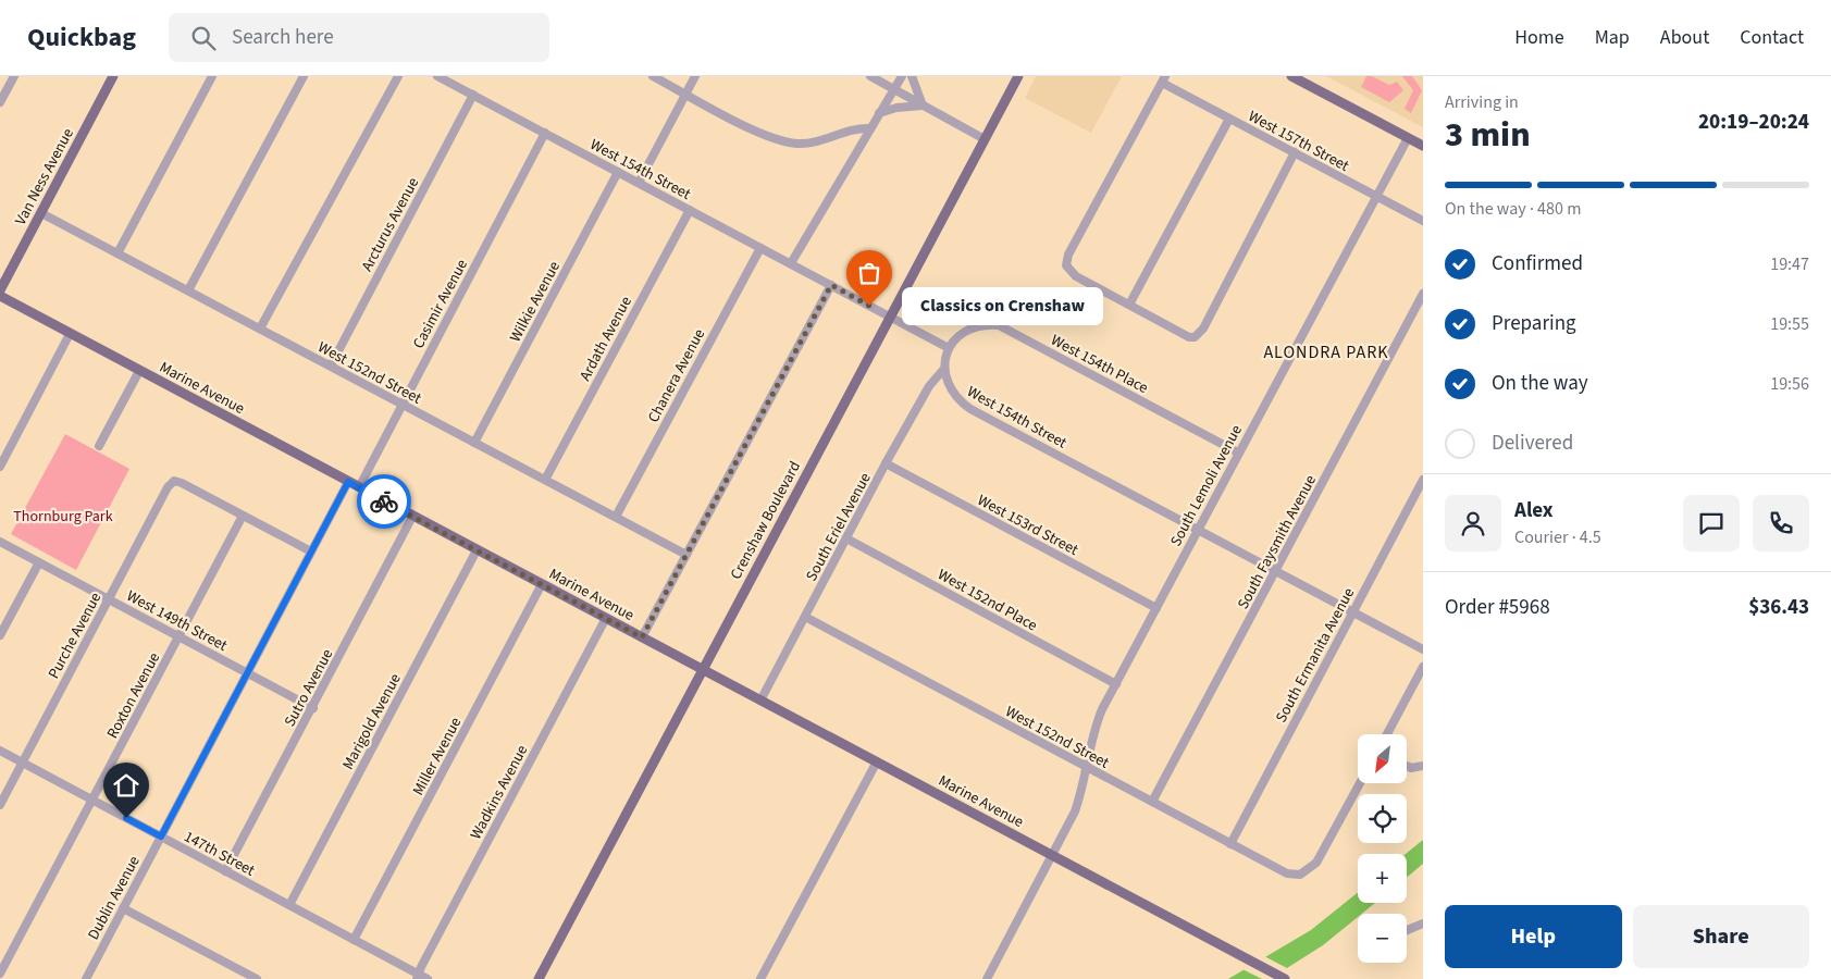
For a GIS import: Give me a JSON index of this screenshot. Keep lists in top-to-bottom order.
{
  "streets": {
    "main road": ["Van Ness Avenue", "Marine Avenue", "Crenshaw Boulevard"],
    "street": [
      "West 157th Street",
      "West 154th Street",
      "Arcturus Avenue",
      "Wilkie Avenue",
      "Casimir Avenue",
      "Ardath Avenue",
      "West 154th Place",
      "West 152nd Street",
      "Chanera Avenue",
      "South Lemoli Avenue",
      "West 153rd Street",
      "South Eriel Avenue",
      "South Faysmith Avenue",
      "West 152nd Place",
      "West 149th Street",
      "Purche Avenue",
      "South Ermanita Avenue",
      "Sutro Avenue",
      "Roxton Avenue",
      "Marigold Avenue",
      "Miller Avenue",
      "Wadkins Avenue",
      "147th Street",
      "Dublin Avenue"
    ]
  },
  "crossings": [
    ["West 157th Street", "South Lemoli Avenue"],
    ["West 154th Street", "Arcturus Avenue"],
    ["West 154th Street", "Wilkie Avenue"],
    ["West 154th Street", "Casimir Avenue"],
    ["West 154th Street", "Ardath Avenue"],
    ["West 154th Street", "West 154th Place"],
    ["West 154th Street", "Chanera Avenue"],
    ["West 154th Street", "South Lemoli Avenue"],
    ["West 154th Street", "Crenshaw Boulevard"],
    ["West 154th Street", "South Eriel Avenue"],
    ["West 154th Street", "South Faysmith Avenue"],
    ["West 154th Street", "South Ermanita Avenue"],
    ["Van Ness Avenue", "West 152nd Street"],
    ["Arcturus Avenue", "West 152nd Street"],
    ["Wilkie Avenue", "West 152nd Street"],
    ["Casimir Avenue", "West 152nd Street"],
    ["Casimir Avenue", "Marine Avenue"],
    ["Ardath Avenue", "West 152nd Street"],
    ["West 154th Place", "South Lemoli Avenue"],
    ["West 152nd Street", "Chanera Avenue"],
    ["West 152nd Street", "South Lemoli Avenue"],
    ["West 152nd Street", "South Eriel Avenue"],
    ["West 152nd Street", "South Faysmith Avenue"],
    ["West 152nd Street", "South Ermanita Avenue"],
    ["Marine Avenue", "South Lemoli Avenue"],
    ["Marine Avenue", "Crenshaw Boulevard"],
    ["Marine Avenue", "South Eriel Avenue"],
    ["Marine Avenue", "Sutro Avenue"],
    ["Marine Avenue", "Marigold Avenue"],
    ["Marine Avenue", "Miller Avenue"],
    ["Marine Avenue", "Wadkins Avenue"],
    ["Marine Avenue", "Dublin Avenue"],
    ["South Lemoli Avenue", "West 153rd Street"],
    ["South Lemoli Avenue", "West 152nd Place"],
    ["West 153rd Street", "South Eriel Avenue"],
    ["South Eriel Avenue", "West 152nd Place"],
    ["West 149th Street", "Purche Avenue"],
    ["West 149th Street", "Sutro Avenue"],
    ["West 149th Street", "Roxton Avenue"],
    ["West 149th Street", "Dublin Avenue"],
    ["Purche Avenue", "Roxton Avenue"],
    ["Purche Avenue", "147th Street"],
    ["Sutro Avenue", "147th Street"],
    ["Roxton Avenue", "147th Street"],
    ["Marigold Avenue", "147th Street"],
    ["Miller Avenue", "147th Street"],
    ["Wadkins Avenue", "147th Street"],
    ["147th Street", "Dublin Avenue"]
  ],
  "districts": ["ALONDRA PARK"],
  "parks": ["Thornburg Park"],
  "places": ["Classics on Crenshaw"],
  "north": "bottom left",
  "page": {
    "header": "Quickbag",
    "search": "Search here",
    "nav": [
      "Home",
      "Map",
      "About",
      "Contact"
    ],
    "heading": ["3 min", "Arriving in", "20:19–20:24"],
    "panel": [
      "Alex",
      "Courier · 4.5",
      "Order #5968",
      "$36.43"
    ],
    "bar": "On the way · 480 m",
    "list": [
      ["Confirmed", "19:47"],
      ["Preparing", "19:55"],
      ["On the way", "19:56"],
      "Delivered"
    ],
    "bubble": "Classics on Crenshaw",
    "map_buttons": ["+", "−"],
    "buttons": ["Help", "Share"]
  }
}
